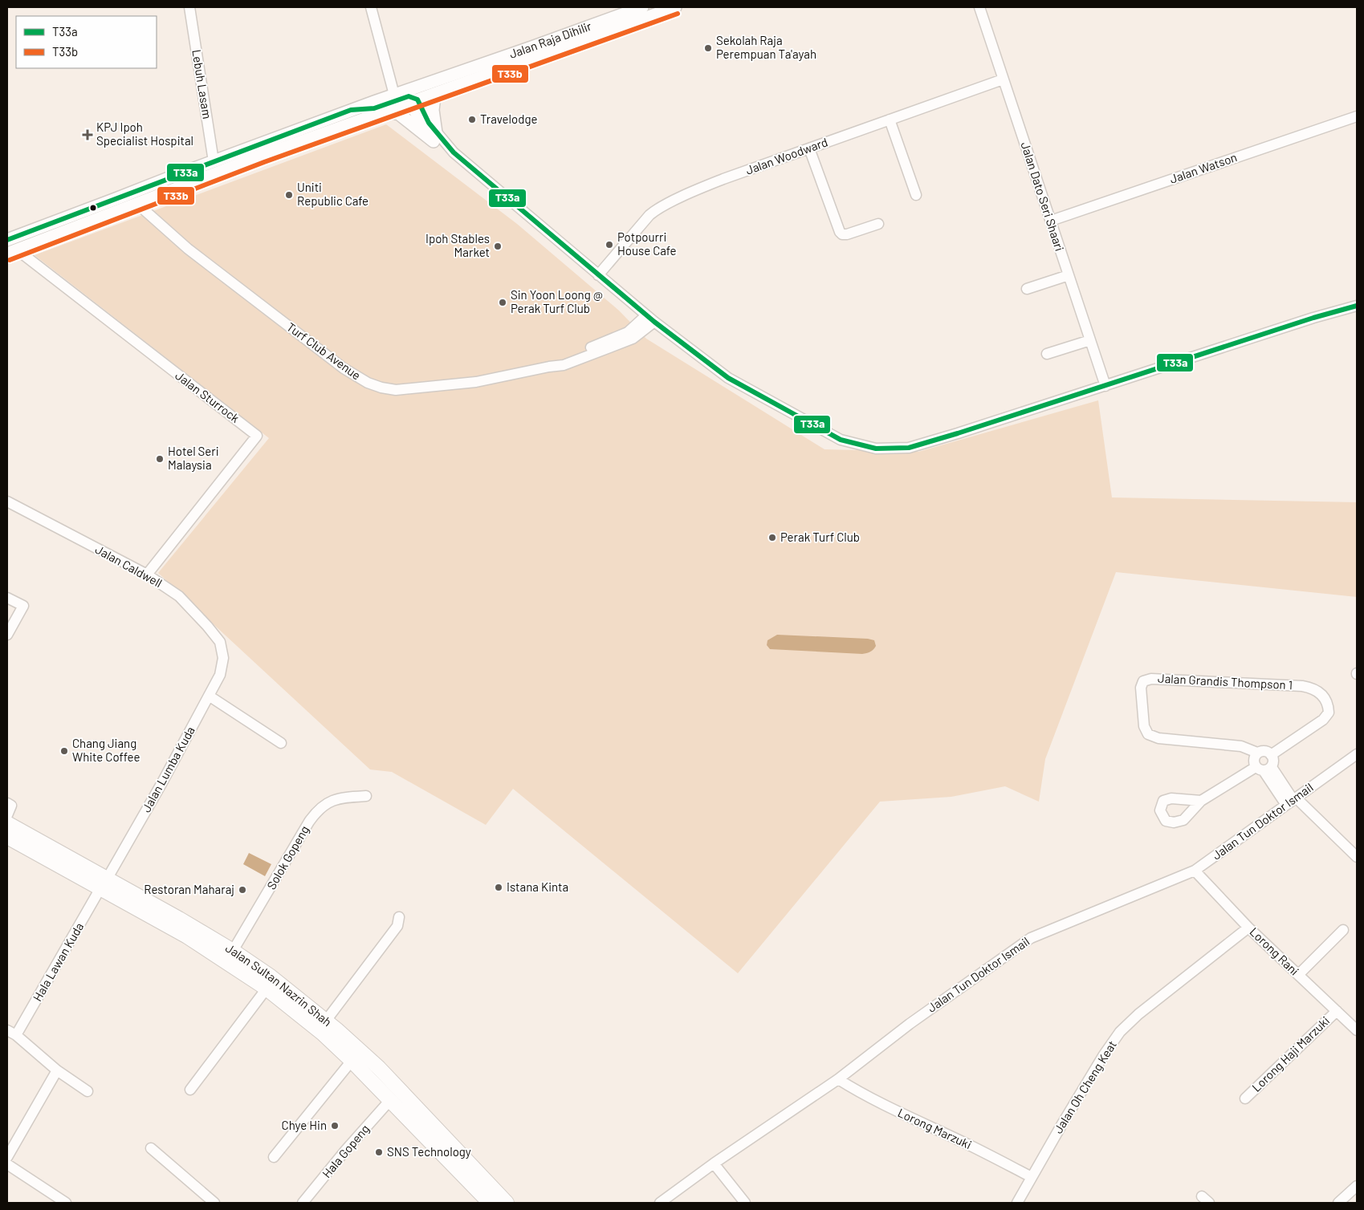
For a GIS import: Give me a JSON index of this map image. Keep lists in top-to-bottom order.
{
  "streets": {
    "highway": ["Jalan Sultan Nazrin Shah"],
    "main road": ["Jalan Raja Dihilir"],
    "street": [
      "Lebuh Lasam",
      "Jalan Woodward",
      "Jalan Watson",
      "Jalan Dato Seri Shaari",
      "Turf Club Avenue",
      "Jalan Sturrock",
      "Jalan Caldwell",
      "Jalan Grandis Thompson 1",
      "Jalan Lumba Kuda",
      "Jalan Tun Doktor Ismail",
      "Solok Gopeng",
      "Lorong Rani",
      "Hala Lawan Kuda",
      "Lorong Haji Marzuki",
      "Jalan Oh Cheng Keat",
      "Lorong Marzuki",
      "Hala Gopeng"
    ]
  },
  "crossings": [
    ["Jalan Raja Dihilir", "Lebuh Lasam"],
    ["Jalan Raja Dihilir", "Turf Club Avenue"],
    ["Jalan Raja Dihilir", "Jalan Sturrock"],
    ["Jalan Woodward", "Jalan Dato Seri Shaari"],
    ["Jalan Watson", "Jalan Dato Seri Shaari"],
    ["Jalan Sturrock", "Jalan Caldwell"],
    ["Jalan Caldwell", "Jalan Lumba Kuda"],
    ["Jalan Lumba Kuda", "Hala Lawan Kuda"],
    ["Jalan Lumba Kuda", "Jalan Sultan Nazrin Shah"],
    ["Jalan Tun Doktor Ismail", "Lorong Rani"],
    ["Jalan Tun Doktor Ismail", "Lorong Marzuki"],
    ["Solok Gopeng", "Jalan Sultan Nazrin Shah"],
    ["Lorong Rani", "Lorong Haji Marzuki"],
    ["Lorong Rani", "Jalan Oh Cheng Keat"],
    ["Hala Lawan Kuda", "Jalan Sultan Nazrin Shah"],
    ["Jalan Sultan Nazrin Shah", "Hala Gopeng"],
    ["Jalan Oh Cheng Keat", "Lorong Marzuki"]
  ],
  "places": {
    "other": [
      "Sekolah Raja Perempuan Ta'ayah",
      "Travelodge",
      "Uniti Republic Cafe",
      "Potpourri House Cafe",
      "Ipoh Stables Market",
      "Sin Yoon Loong @ Perak Turf Club",
      "Hotel Seri Malaysia",
      "Perak Turf Club",
      "Chang Jiang White Coffee",
      "Istana Kinta",
      "Restoran Maharaj",
      "Chye Hin",
      "SNS Technology"
    ],
    "health": ["KPJ Ipoh Specialist Hospital"]
  },
  "lines": ["transit line T33b", "transit line T33a"],
  "legend": ["T33a", "T33b"]
}
